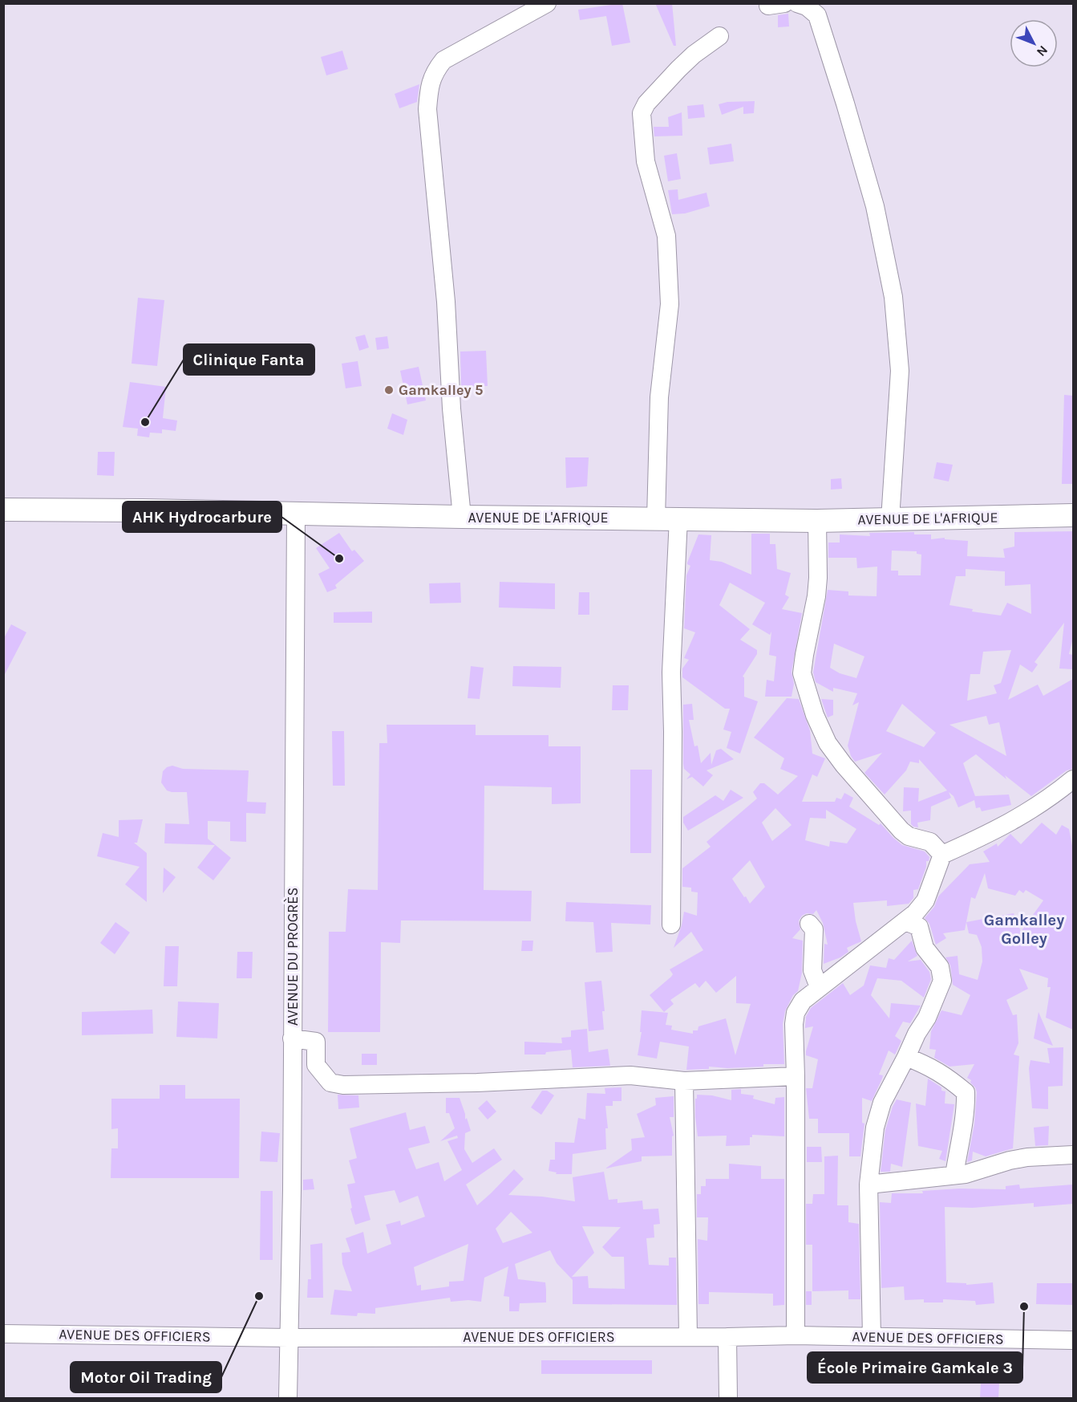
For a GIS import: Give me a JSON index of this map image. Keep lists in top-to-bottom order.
{
  "streets": {
    "main road": ["AVENUE DE L'AFRIQUE"],
    "street": ["AVENUE DU PROGRÈS", "AVENUE DES OFFICIERS"]
  },
  "crossings": [
    ["AVENUE DE L'AFRIQUE", "AVENUE DU PROGRÈS"],
    ["AVENUE DU PROGRÈS", "AVENUE DES OFFICIERS"]
  ],
  "districts": ["Gamkalley Golley"],
  "places": [
    "Gamkalley 5",
    "Clinique Fanta",
    "AHK Hydrocarbure",
    "Motor Oil Trading",
    "École Primaire Gamkale 3"
  ],
  "north": "bottom right"
}
